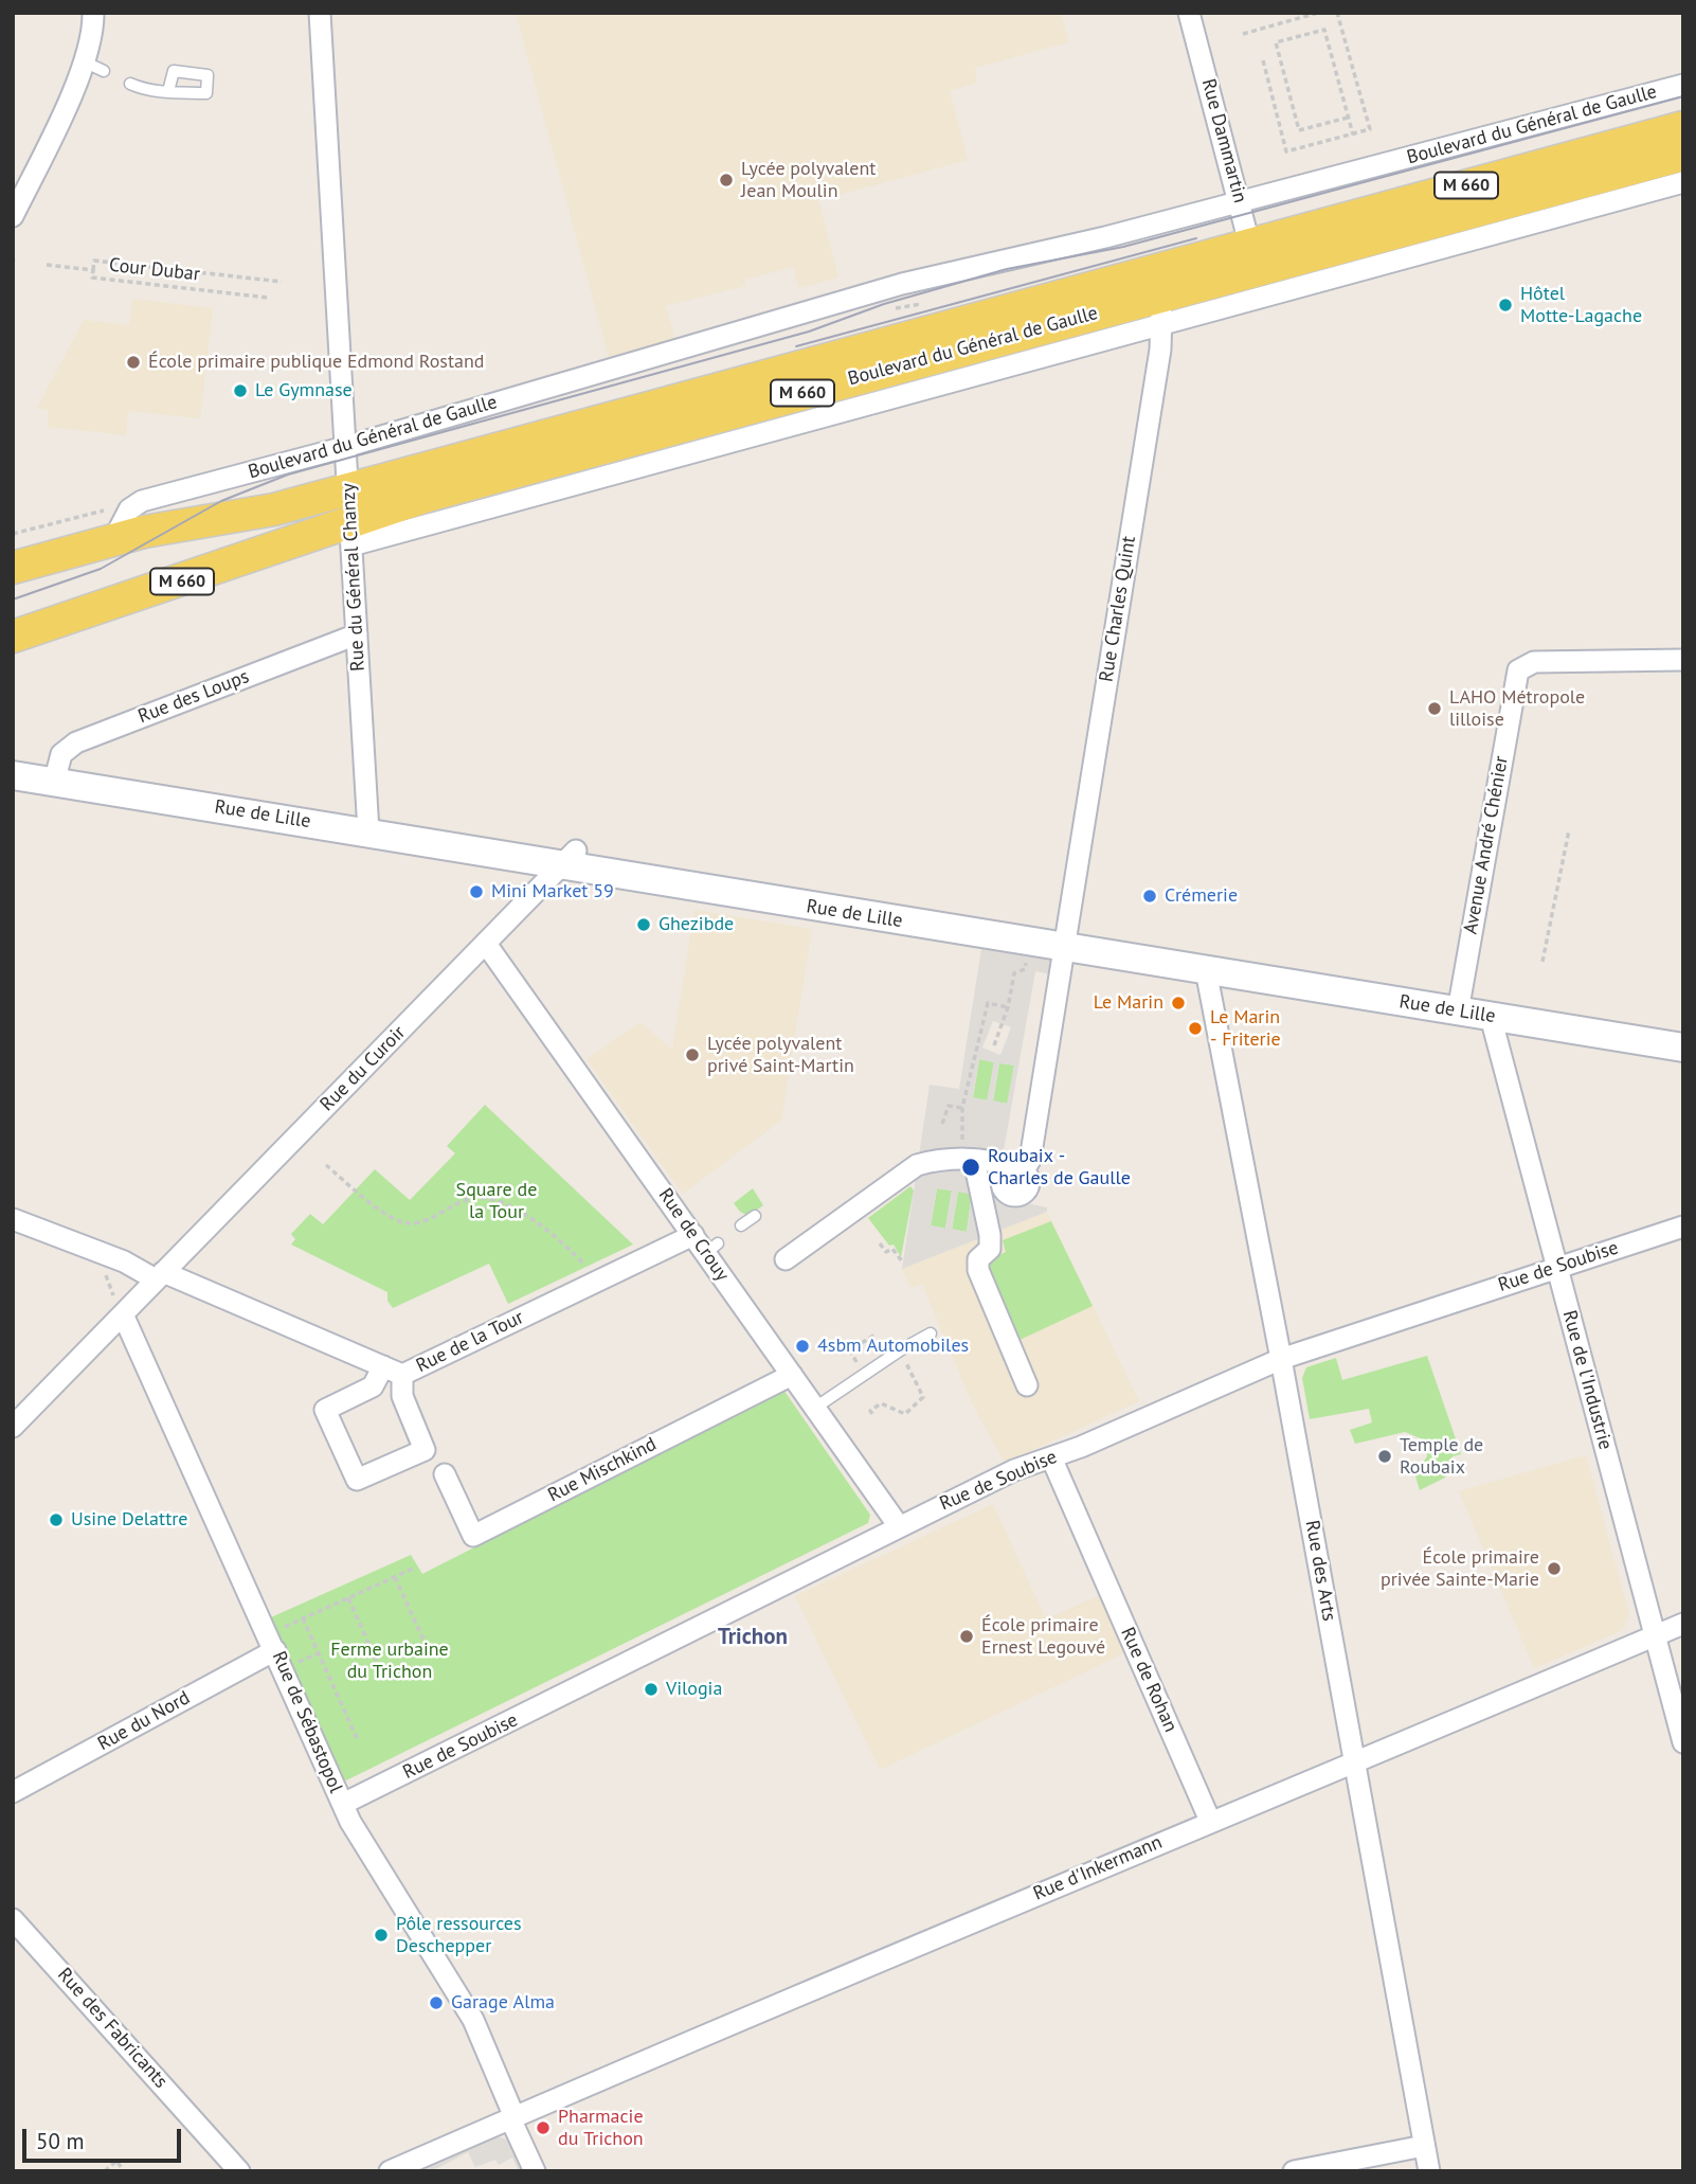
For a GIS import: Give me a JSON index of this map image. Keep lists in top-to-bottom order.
{
  "streets": {
    "main road": ["Boulevard du Général de Gaulle", "M 660"],
    "street": [
      "Rue Dammartin",
      "Rue du Général Chanzy",
      "Rue Charles Quint",
      "Rue des Loups",
      "Rue de Lille",
      "Avenue André Chénier",
      "Rue du Curoir",
      "Rue de Crouy",
      "Rue de Soubise",
      "Rue de la Tour",
      "Rue de l'Industrie",
      "Rue Mischkind",
      "Rue des Arts",
      "Rue de Rohan",
      "Rue du Nord",
      "Rue de Sébastopol",
      "Rue d'Inkermann",
      "Rue des Fabricants"
    ],
    "path": ["Cour Dubar"]
  },
  "crossings": [
    ["Boulevard du Général de Gaulle", "Rue Dammartin"],
    ["Boulevard du Général de Gaulle", "Rue du Général Chanzy"],
    ["Boulevard du Général de Gaulle", "Rue Charles Quint"],
    ["Rue du Général Chanzy", "Rue des Loups"],
    ["Rue du Général Chanzy", "Rue de Lille"],
    ["Rue Charles Quint", "Rue de Lille"],
    ["Rue des Loups", "Rue de Lille"],
    ["Rue de Lille", "Avenue André Chénier"],
    ["Rue de Lille", "Rue du Curoir"],
    ["Rue de Lille", "Rue de l'Industrie"],
    ["Rue de Lille", "Rue des Arts"],
    ["Rue du Curoir", "Rue de Crouy"],
    ["Rue du Curoir", "Rue de Sébastopol"],
    ["Rue de Crouy", "Rue de Soubise"],
    ["Rue de Crouy", "Rue de la Tour"],
    ["Rue de Crouy", "Rue Mischkind"],
    ["Rue de Soubise", "Rue de l'Industrie"],
    ["Rue de Soubise", "Rue des Arts"],
    ["Rue de Soubise", "Rue de Rohan"],
    ["Rue de Soubise", "Rue de Sébastopol"],
    ["Rue de l'Industrie", "Rue d'Inkermann"],
    ["Rue des Arts", "Rue d'Inkermann"],
    ["Rue de Rohan", "Rue d'Inkermann"],
    ["Rue du Nord", "Rue de Sébastopol"],
    ["Rue de Sébastopol", "Rue d'Inkermann"]
  ],
  "districts": ["Trichon"],
  "parks": ["Square de la Tour", "Ferme urbaine du Trichon"],
  "places": [
    "Lycée polyvalent Jean Moulin",
    "Hôtel Motte-Lagache",
    "École primaire publique Edmond Rostand",
    "Le Gymnase",
    "LAHO Métropole lilloise",
    "Mini Market 59",
    "Crémerie",
    "Ghezibde",
    "Le Marin",
    "Le Marin - Friterie",
    "Lycée polyvalent privé Saint-Martin",
    "Roubaix - Charles de Gaulle",
    "4sbm Automobiles",
    "Temple de Roubaix",
    "Usine Delattre",
    "École primaire privée Sainte-Marie",
    "École primaire Ernest Legouvé",
    "Vilogia",
    "Pôle ressources Deschepper",
    "Garage Alma",
    "Pharmacie du Trichon"
  ],
  "scale_bar": "50 m"
}
